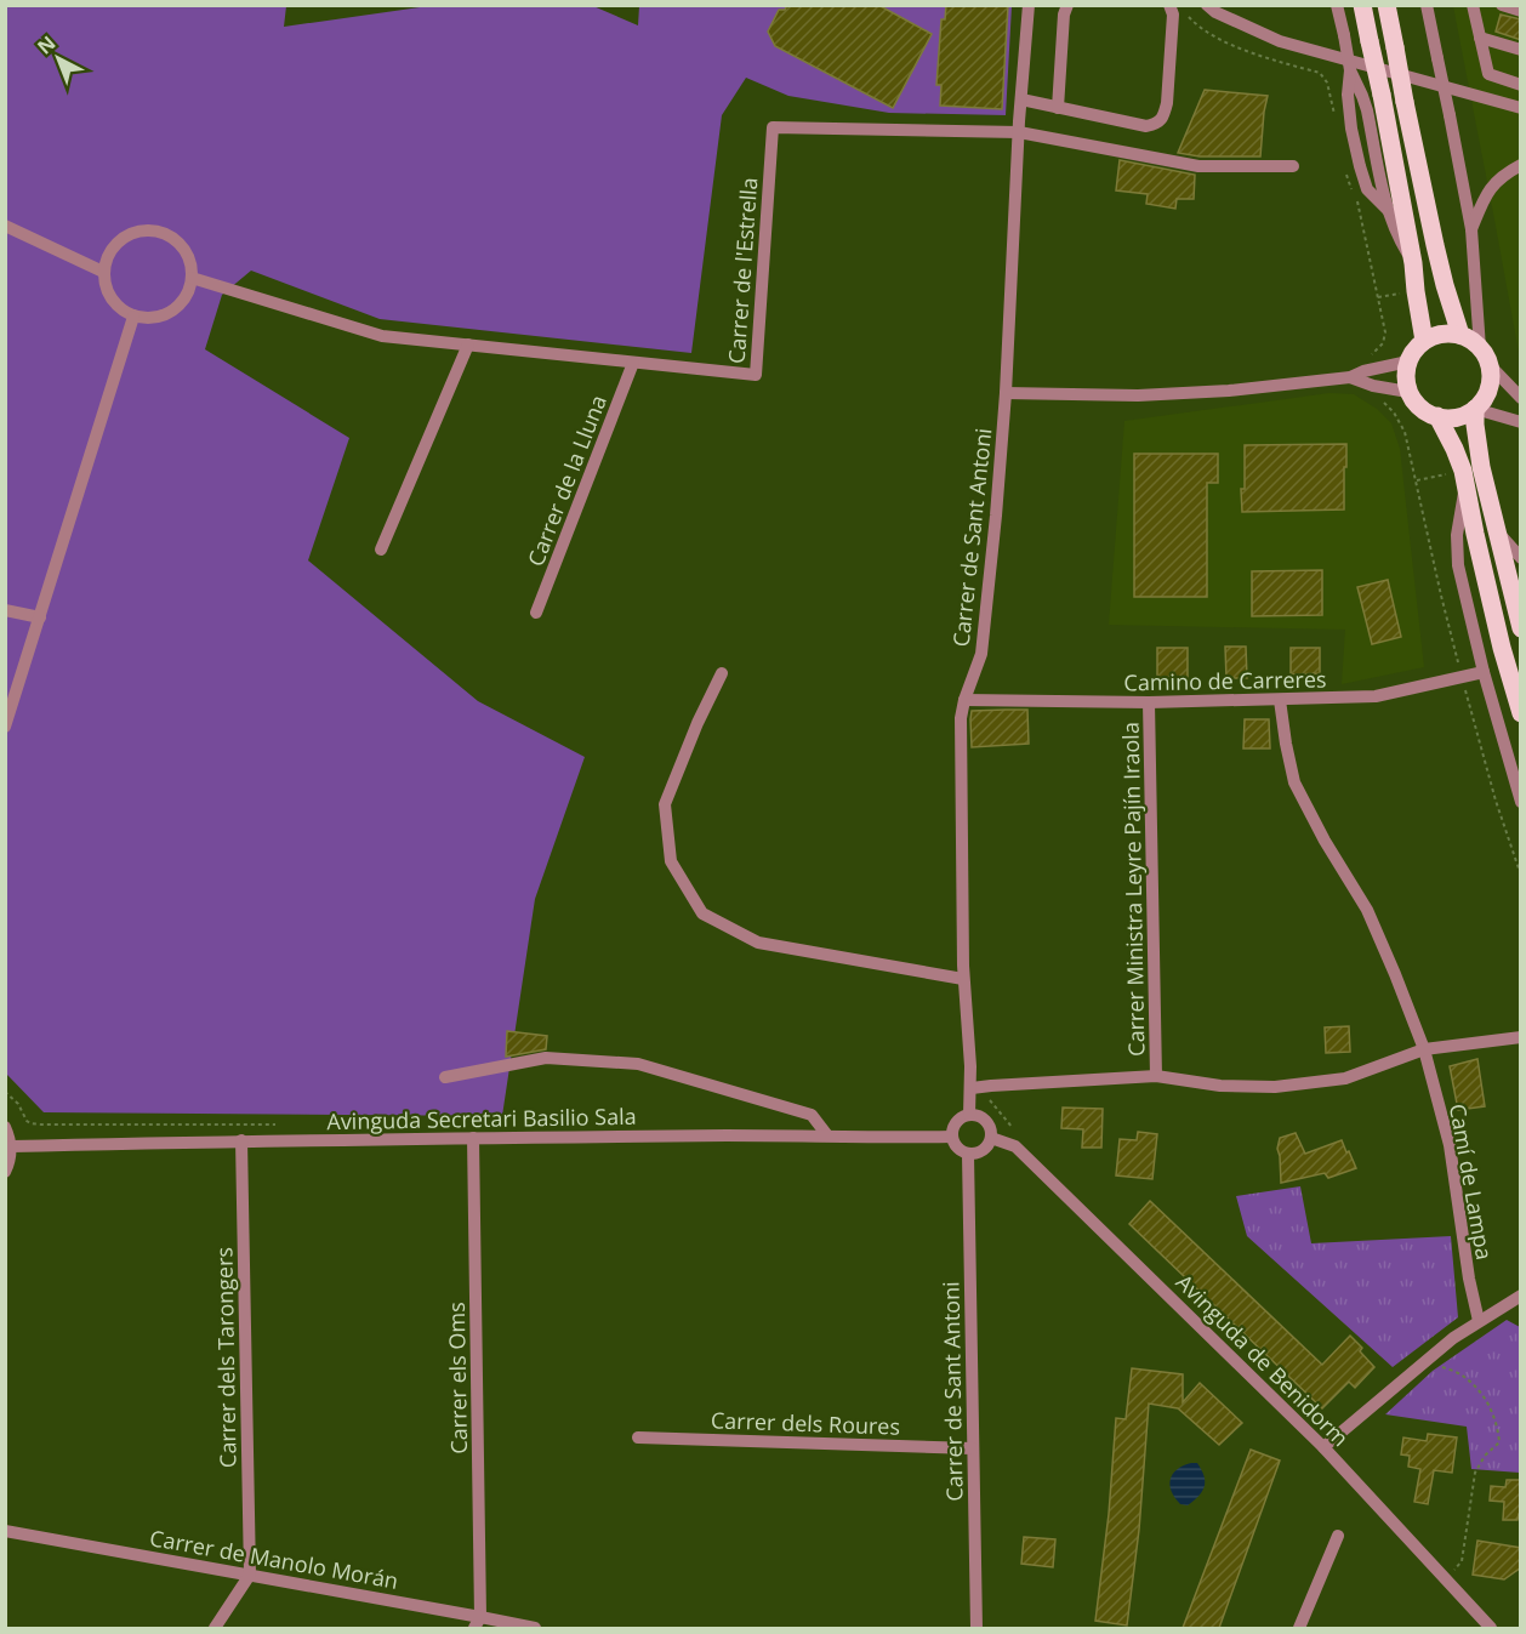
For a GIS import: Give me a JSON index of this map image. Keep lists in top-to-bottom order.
{
  "streets": {
    "street": [
      "Carrer de l'Estrella",
      "Carrer de la Lluna",
      "Carrer de Sant Antoni",
      "Camino de Carreres",
      "Carrer Ministra Leyre Pajín Iraola",
      "Avinguda Secretari Basilio Sala",
      "Camí de Lampa",
      "Carrer dels Tarongers",
      "Avinguda de Benidorm",
      "Carrer els Oms",
      "Carrer dels Roures",
      "Carrer de Manolo Morán"
    ]
  },
  "crossings": [
    ["Carrer de l'Estrella", "Carrer de la Lluna"],
    ["Carrer de l'Estrella", "Carrer de Sant Antoni"],
    ["Carrer de Sant Antoni", "Camino de Carreres"],
    ["Carrer de Sant Antoni", "Avinguda Secretari Basilio Sala"],
    ["Carrer de Sant Antoni", "Avinguda de Benidorm"],
    ["Carrer de Sant Antoni", "Carrer dels Roures"],
    ["Camino de Carreres", "Carrer Ministra Leyre Pajín Iraola"],
    ["Camino de Carreres", "Camí de Lampa"],
    ["Avinguda Secretari Basilio Sala", "Carrer dels Tarongers"],
    ["Avinguda Secretari Basilio Sala", "Avinguda de Benidorm"],
    ["Avinguda Secretari Basilio Sala", "Carrer els Oms"],
    ["Carrer dels Tarongers", "Carrer de Manolo Morán"],
    ["Carrer els Oms", "Carrer de Manolo Morán"]
  ],
  "north": "top left"
}
